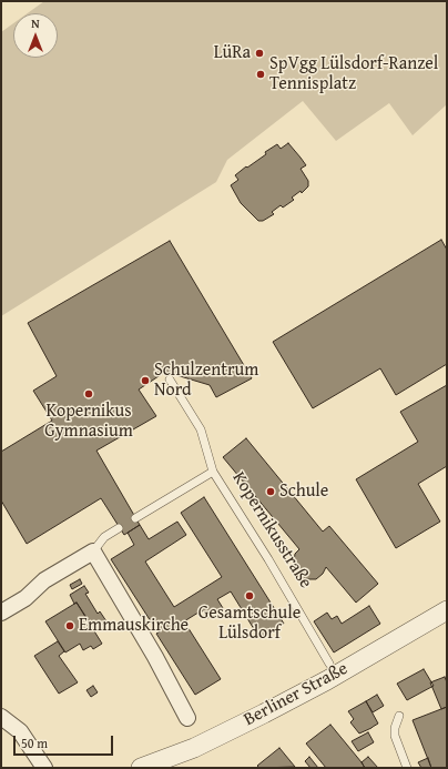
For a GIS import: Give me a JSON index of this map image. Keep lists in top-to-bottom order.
{
  "streets": {
    "street": ["Berliner Straße"],
    "lane": ["Kopernikusstraße"]
  },
  "places": [
    "LüRa",
    "SpVgg Lülsdorf-Ranzel Tennisplatz",
    "Schulzentrum Nord",
    "Kopernikus Gymnasium",
    "Schule",
    "Gesamtschule Lülsdorf",
    "Emmauskirche"
  ],
  "scale_bar": "50 m",
  "north": "top"
}
